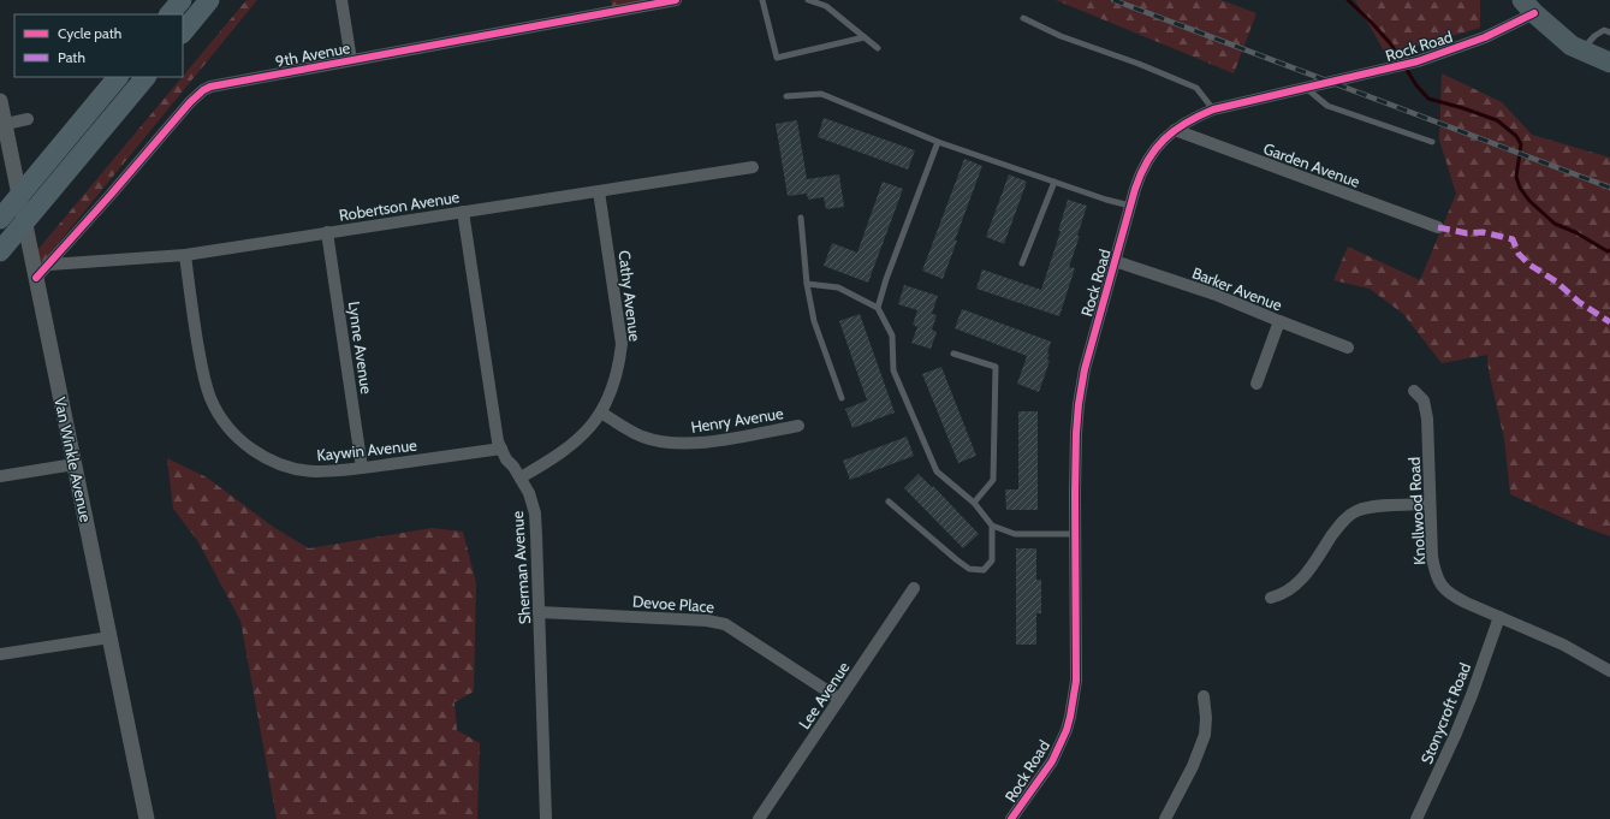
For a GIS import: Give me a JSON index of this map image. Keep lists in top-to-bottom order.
{
  "streets": {
    "street": [
      "Rock Road",
      "9th Avenue",
      "Garden Avenue",
      "Robertson Avenue",
      "Barker Avenue",
      "Cathy Avenue",
      "Lynne Avenue",
      "Henry Avenue",
      "Kaywin Avenue",
      "Van Winkle Avenue",
      "Knollwood Road",
      "Sherman Avenue",
      "Devoe Place",
      "Lee Avenue",
      "Stonycroft Road"
    ]
  },
  "crossings": [
    ["Rock Road", "Garden Avenue"],
    ["Rock Road", "Barker Avenue"],
    ["9th Avenue", "Robertson Avenue"],
    ["9th Avenue", "Van Winkle Avenue"],
    ["Robertson Avenue", "Cathy Avenue"],
    ["Robertson Avenue", "Lynne Avenue"],
    ["Robertson Avenue", "Kaywin Avenue"],
    ["Robertson Avenue", "Sherman Avenue"],
    ["Cathy Avenue", "Henry Avenue"],
    ["Cathy Avenue", "Sherman Avenue"],
    ["Lynne Avenue", "Kaywin Avenue"],
    ["Kaywin Avenue", "Sherman Avenue"],
    ["Knollwood Road", "Stonycroft Road"],
    ["Sherman Avenue", "Devoe Place"],
    ["Devoe Place", "Lee Avenue"]
  ],
  "legend": ["Cycle path", "Path"]
}
